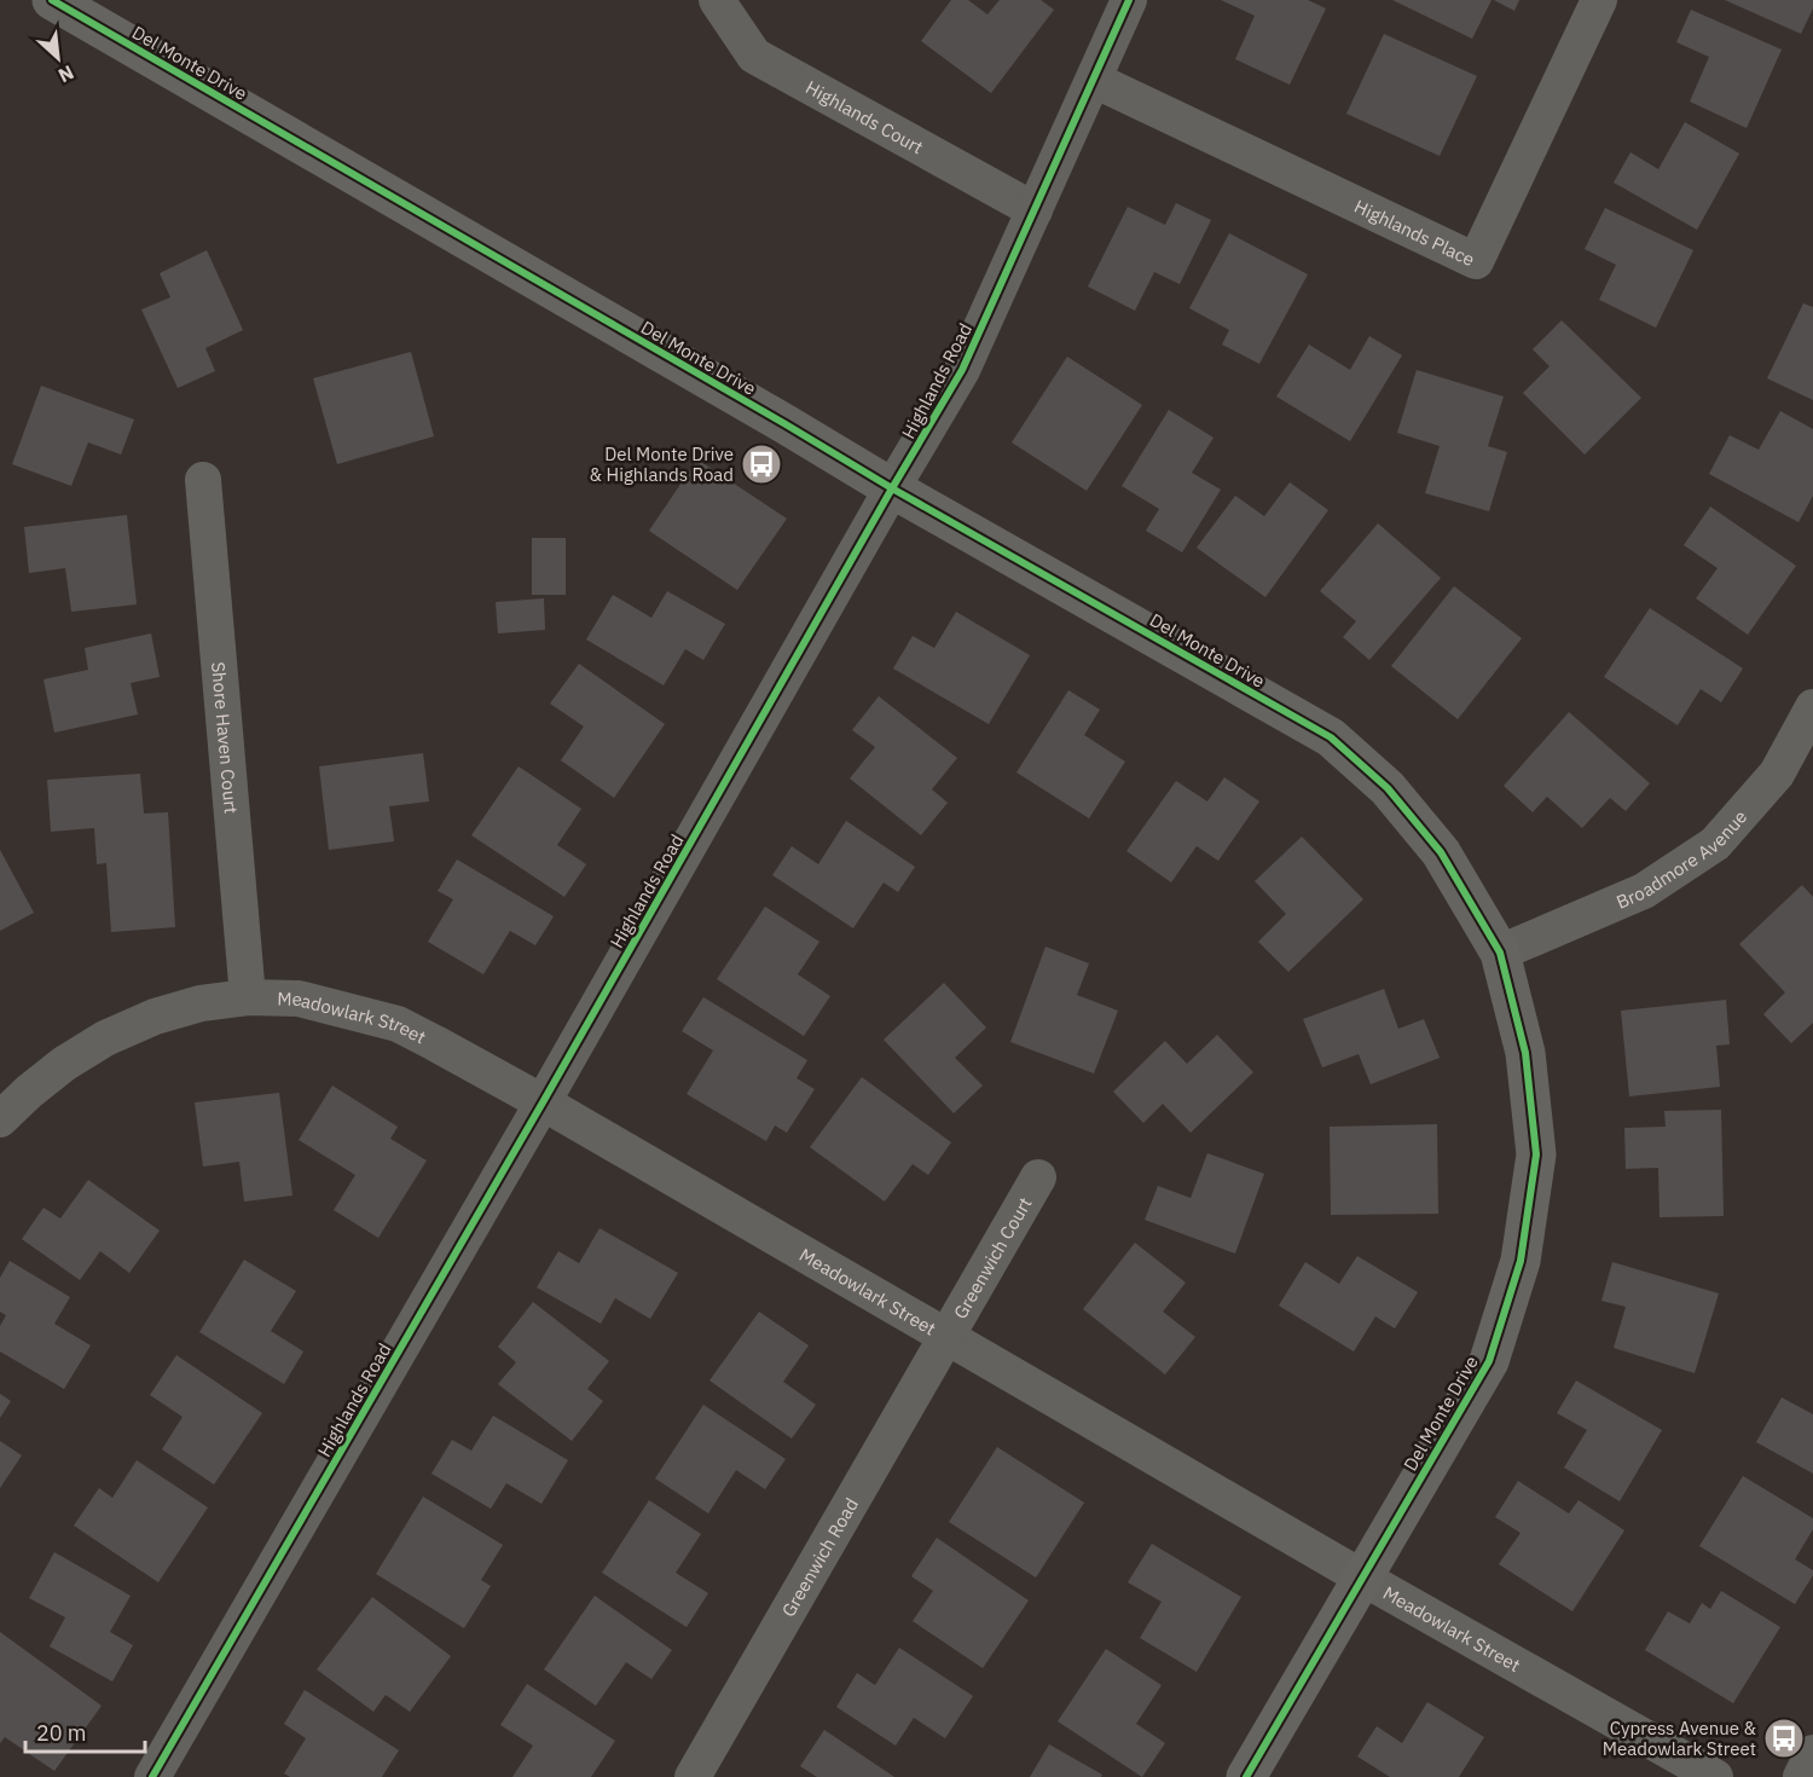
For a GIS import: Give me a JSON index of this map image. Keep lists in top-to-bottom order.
{
  "streets": {
    "street": [
      "Del Monte Drive",
      "Highlands Court",
      "Highlands Place",
      "Highlands Road",
      "Shore Haven Court",
      "Broadmore Avenue",
      "Meadowlark Street",
      "Greenwich Court",
      "Greenwich Road"
    ]
  },
  "crossings": [
    ["Del Monte Drive", "Highlands Road"],
    ["Del Monte Drive", "Broadmore Avenue"],
    ["Del Monte Drive", "Meadowlark Street"],
    ["Highlands Court", "Highlands Road"],
    ["Highlands Place", "Highlands Road"],
    ["Highlands Road", "Meadowlark Street"],
    ["Shore Haven Court", "Meadowlark Street"],
    ["Meadowlark Street", "Greenwich Court"],
    ["Meadowlark Street", "Greenwich Road"],
    ["Greenwich Court", "Greenwich Road"]
  ],
  "places": {
    "bus stop": ["Del Monte Drive & Highlands Road", "Cypress Avenue & Meadowlark Street"]
  },
  "scale_bar": "20 m",
  "north": "bottom right"
}
